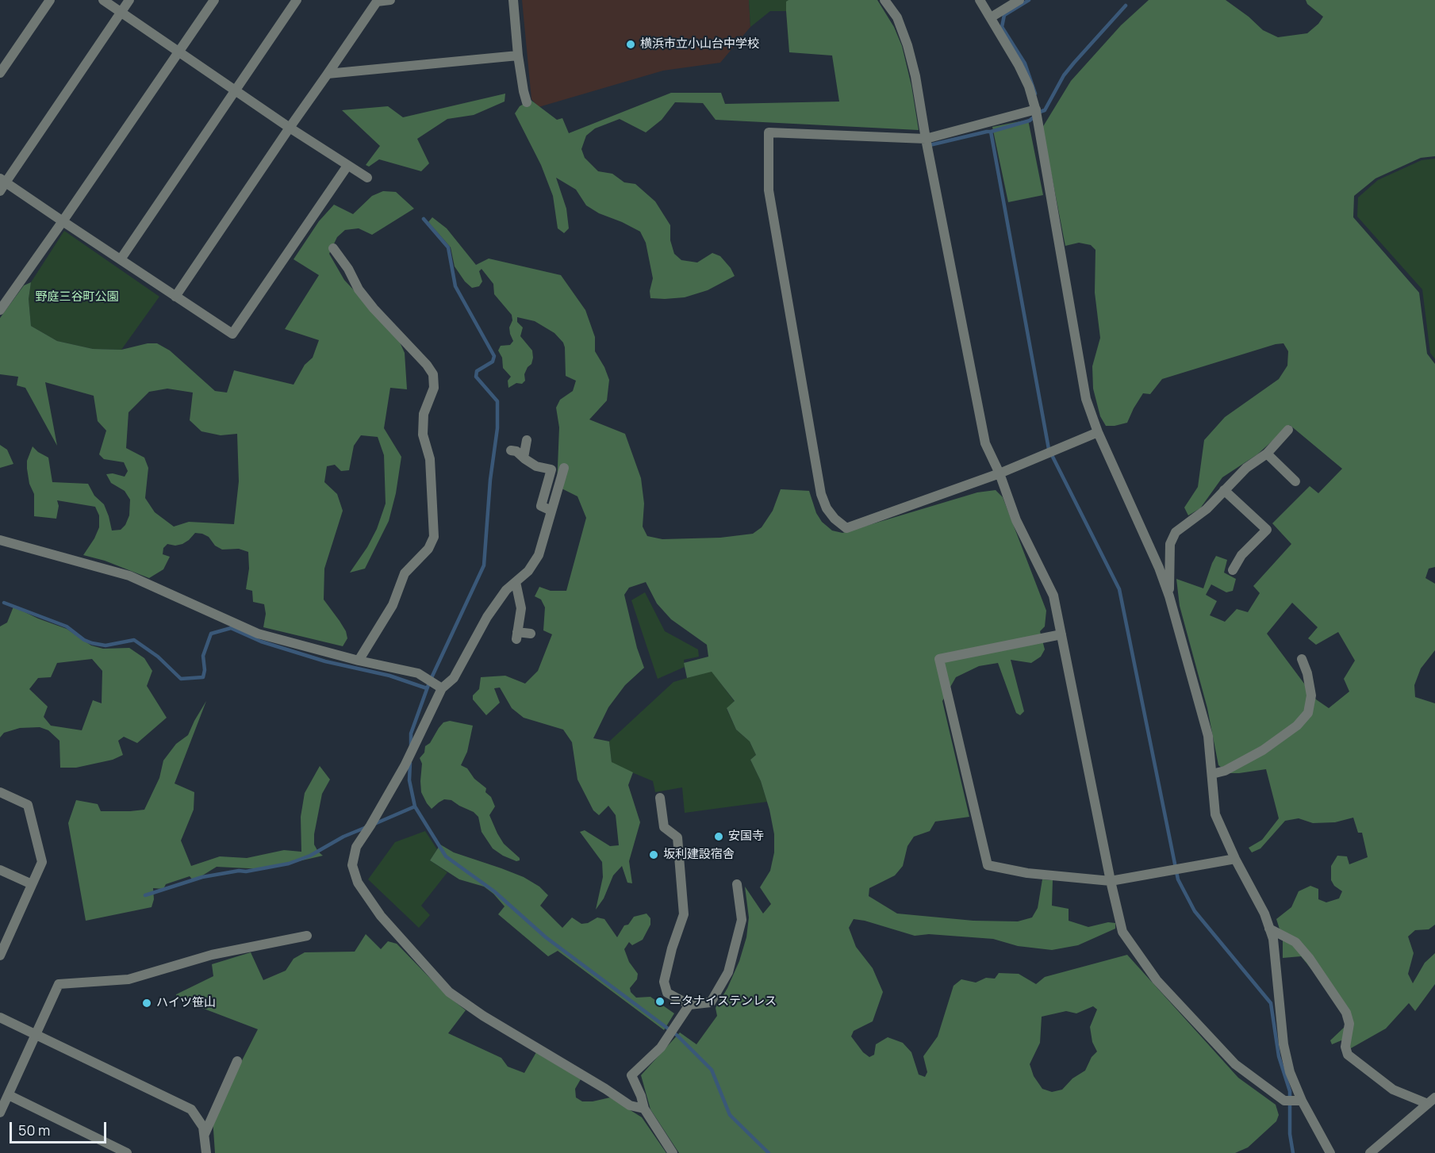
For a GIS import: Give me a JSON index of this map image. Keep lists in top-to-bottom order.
{
  "parks": ["野庭三谷町公園"],
  "places": [
    "横浜市立小山台中学校",
    "安国寺",
    "坂利建設宿舎",
    "ニタナイステンレス",
    "ハイツ笹山"
  ],
  "scale_bar": "50 m"
}
